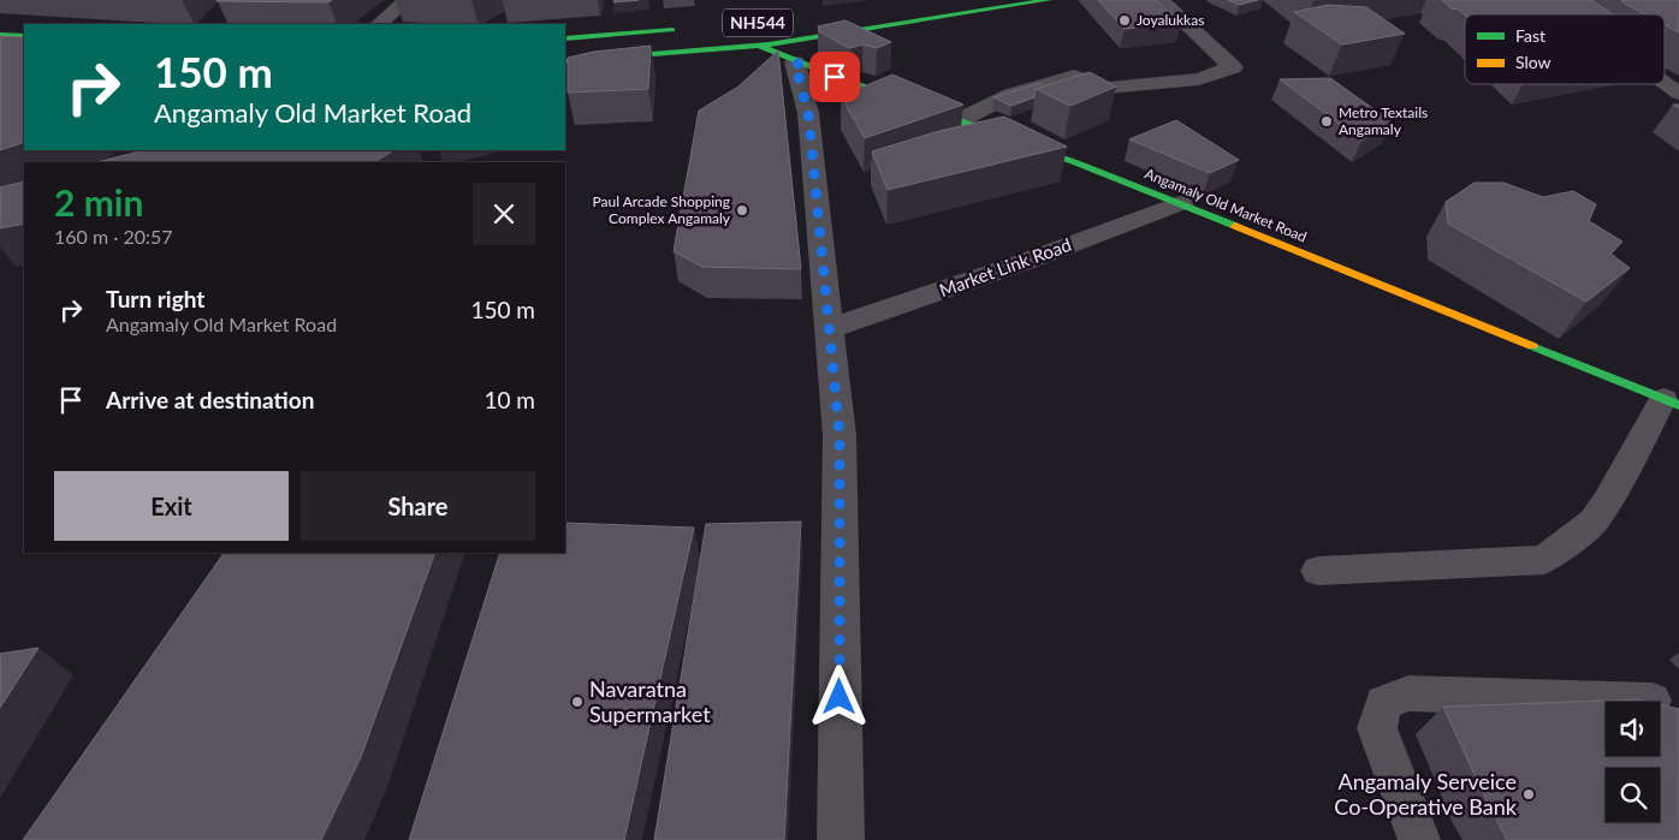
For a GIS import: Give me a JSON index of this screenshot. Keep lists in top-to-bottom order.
{
  "streets": {
    "main road": ["NH544", "Angamaly Old Market Road"],
    "street": ["Market Link Road"]
  },
  "crossings": [
    ["NH544", "Angamaly Old Market Road"],
    ["Angamaly Old Market Road", "Market Link Road"]
  ],
  "places": [
    "Joyalukkas",
    "Metro Textails Angamaly",
    "Paul Arcade Shopping Complex Angamaly",
    "Navaratna Supermarket",
    "Angamaly Serveice Co-Operative Bank"
  ],
  "legend": ["Fast", "Slow"],
  "page": {
    "turn": ["150 m", "Angamaly Old Market Road"],
    "heading": ["2 min", "160 m · 20:57"],
    "list": [
      {
        "name": "Turn right",
        "note": "Angamaly Old Market Road",
        "value": "150 m"
      },
      {
        "name": "Arrive at destination",
        "value": "10 m"
      }
    ],
    "buttons": ["Exit", "Share"]
  }
}
